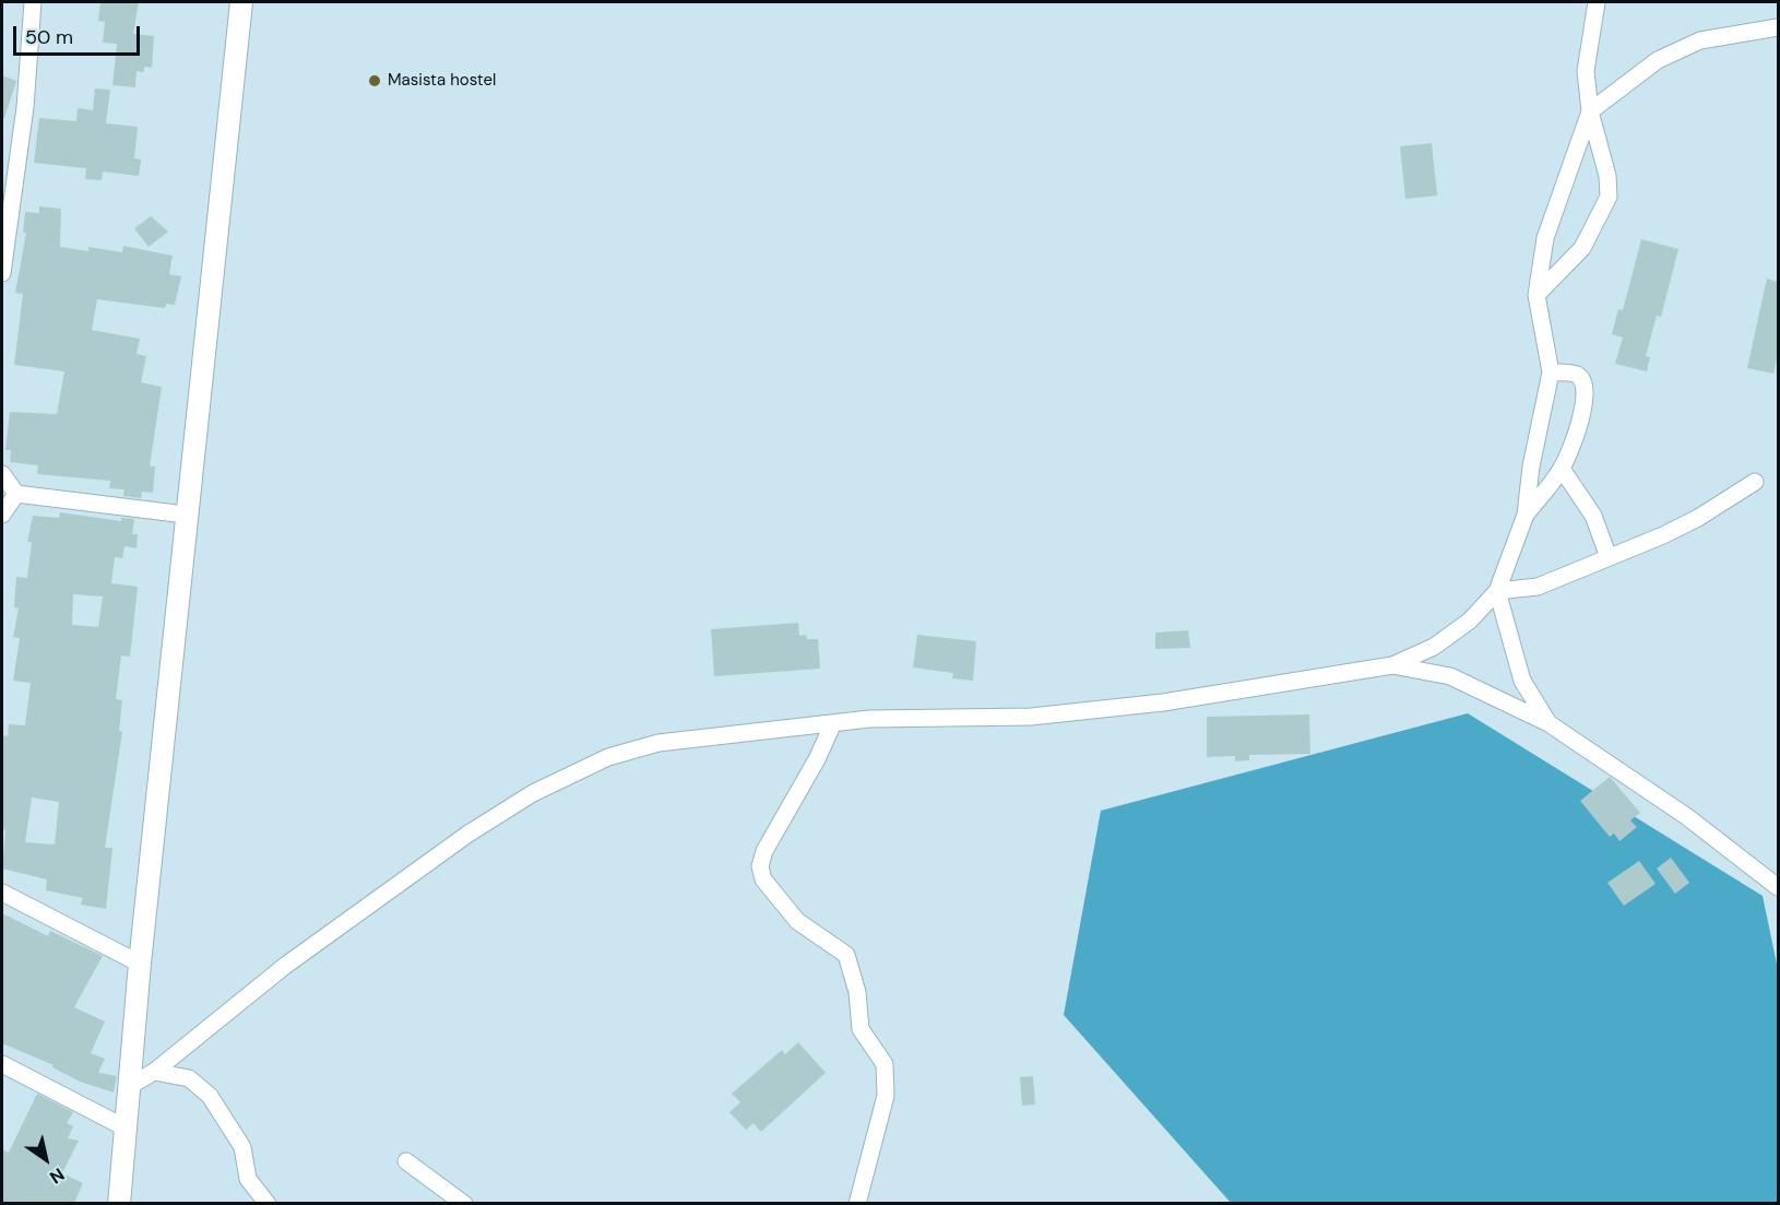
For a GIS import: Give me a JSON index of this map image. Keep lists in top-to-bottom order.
{
  "places": ["Masista hostel"],
  "scale_bar": "50 m",
  "north": "bottom right"
}
